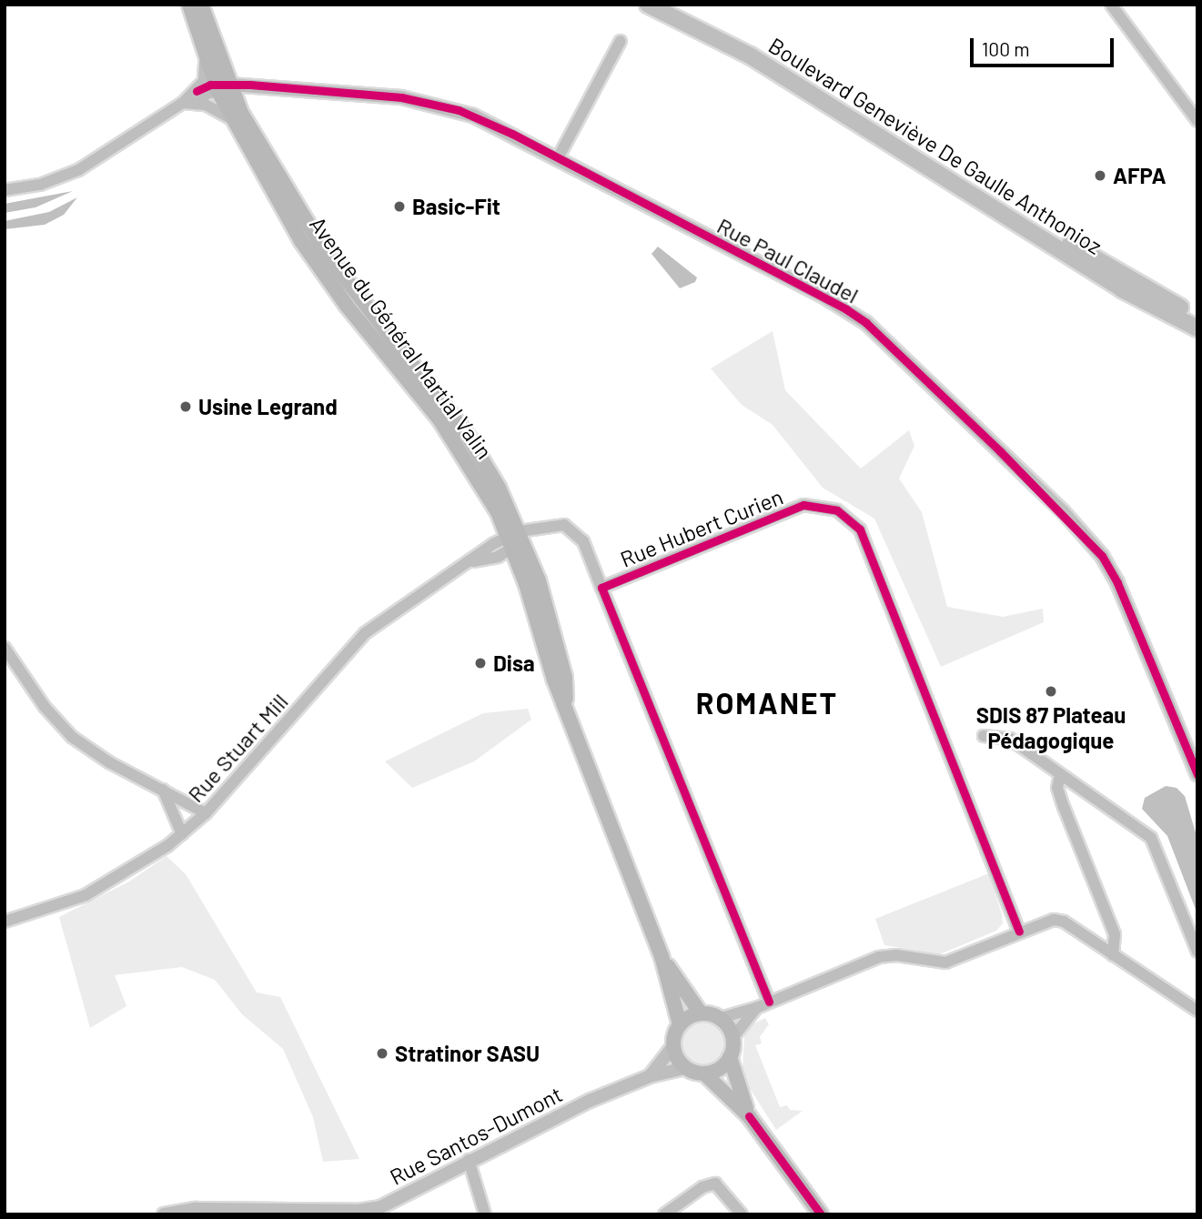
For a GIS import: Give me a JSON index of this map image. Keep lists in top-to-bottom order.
{
  "streets": {
    "main road": ["Boulevard Geneviève De Gaulle Anthonioz", "Avenue du Général Martial Valin"],
    "street": [
      "Rue Paul Claudel",
      "Rue Hubert Curien",
      "Rue Stuart Mill",
      "Rue Santos-Dumont"
    ]
  },
  "crossings": [
    ["Rue Paul Claudel", "Avenue du Général Martial Valin"],
    ["Avenue du Général Martial Valin", "Rue Hubert Curien"],
    ["Avenue du Général Martial Valin", "Rue Stuart Mill"],
    ["Avenue du Général Martial Valin", "Rue Santos-Dumont"],
    ["Rue Hubert Curien", "Rue Stuart Mill"]
  ],
  "districts": ["ROMANET"],
  "places": [
    "AFPA",
    "Basic-Fit",
    "Usine Legrand",
    "Disa",
    "SDIS 87 Plateau Pédagogique",
    "Stratinor SASU"
  ],
  "scale_bar": "100 m"
}
